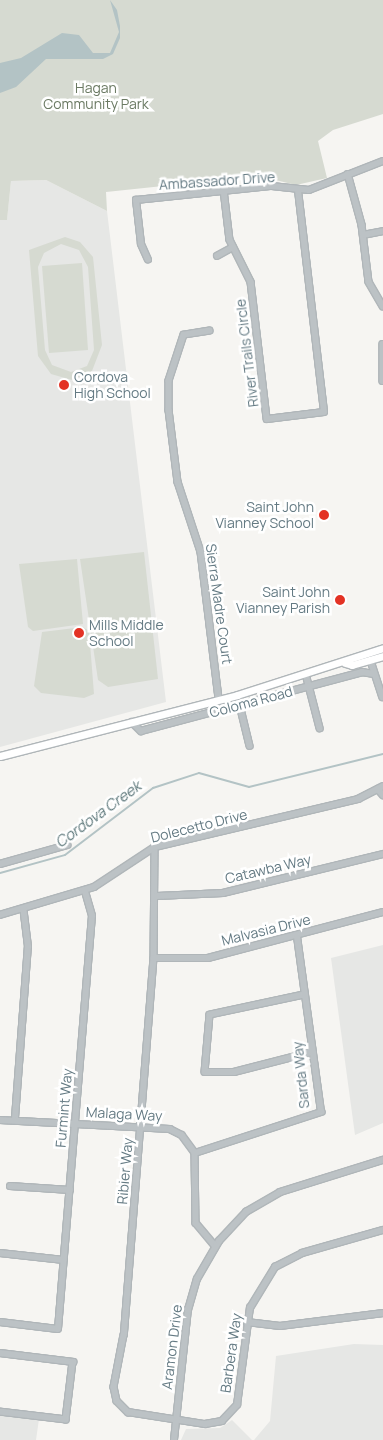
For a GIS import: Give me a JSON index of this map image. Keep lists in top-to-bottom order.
{
  "streets": {
    "main road": ["Coloma Road"],
    "street": [
      "Ambassador Drive",
      "River Trails Circle",
      "Sierra Madre Court",
      "Dolecetto Drive",
      "Catawba Way",
      "Malvasia Drive",
      "Sarda Way",
      "Furmint Way",
      "Malaga Way",
      "Ribier Way",
      "Aramon Drive",
      "Barbera Way"
    ]
  },
  "crossings": [
    ["Ambassador Drive", "River Trails Circle"],
    ["Sierra Madre Court", "Coloma Road"],
    ["Dolecetto Drive", "Furmint Way"],
    ["Dolecetto Drive", "Ribier Way"],
    ["Catawba Way", "Ribier Way"],
    ["Malvasia Drive", "Sarda Way"],
    ["Malvasia Drive", "Ribier Way"],
    ["Sarda Way", "Malaga Way"],
    ["Furmint Way", "Malaga Way"],
    ["Malaga Way", "Ribier Way"],
    ["Ribier Way", "Aramon Drive"],
    ["Ribier Way", "Barbera Way"],
    ["Aramon Drive", "Barbera Way"]
  ],
  "water": ["Cordova Creek"],
  "parks": ["Hagan Community Park"],
  "places": [
    "Cordova High School",
    "Saint John Vianney School",
    "Saint John Vianney Parish",
    "Mills Middle School"
  ]
}
